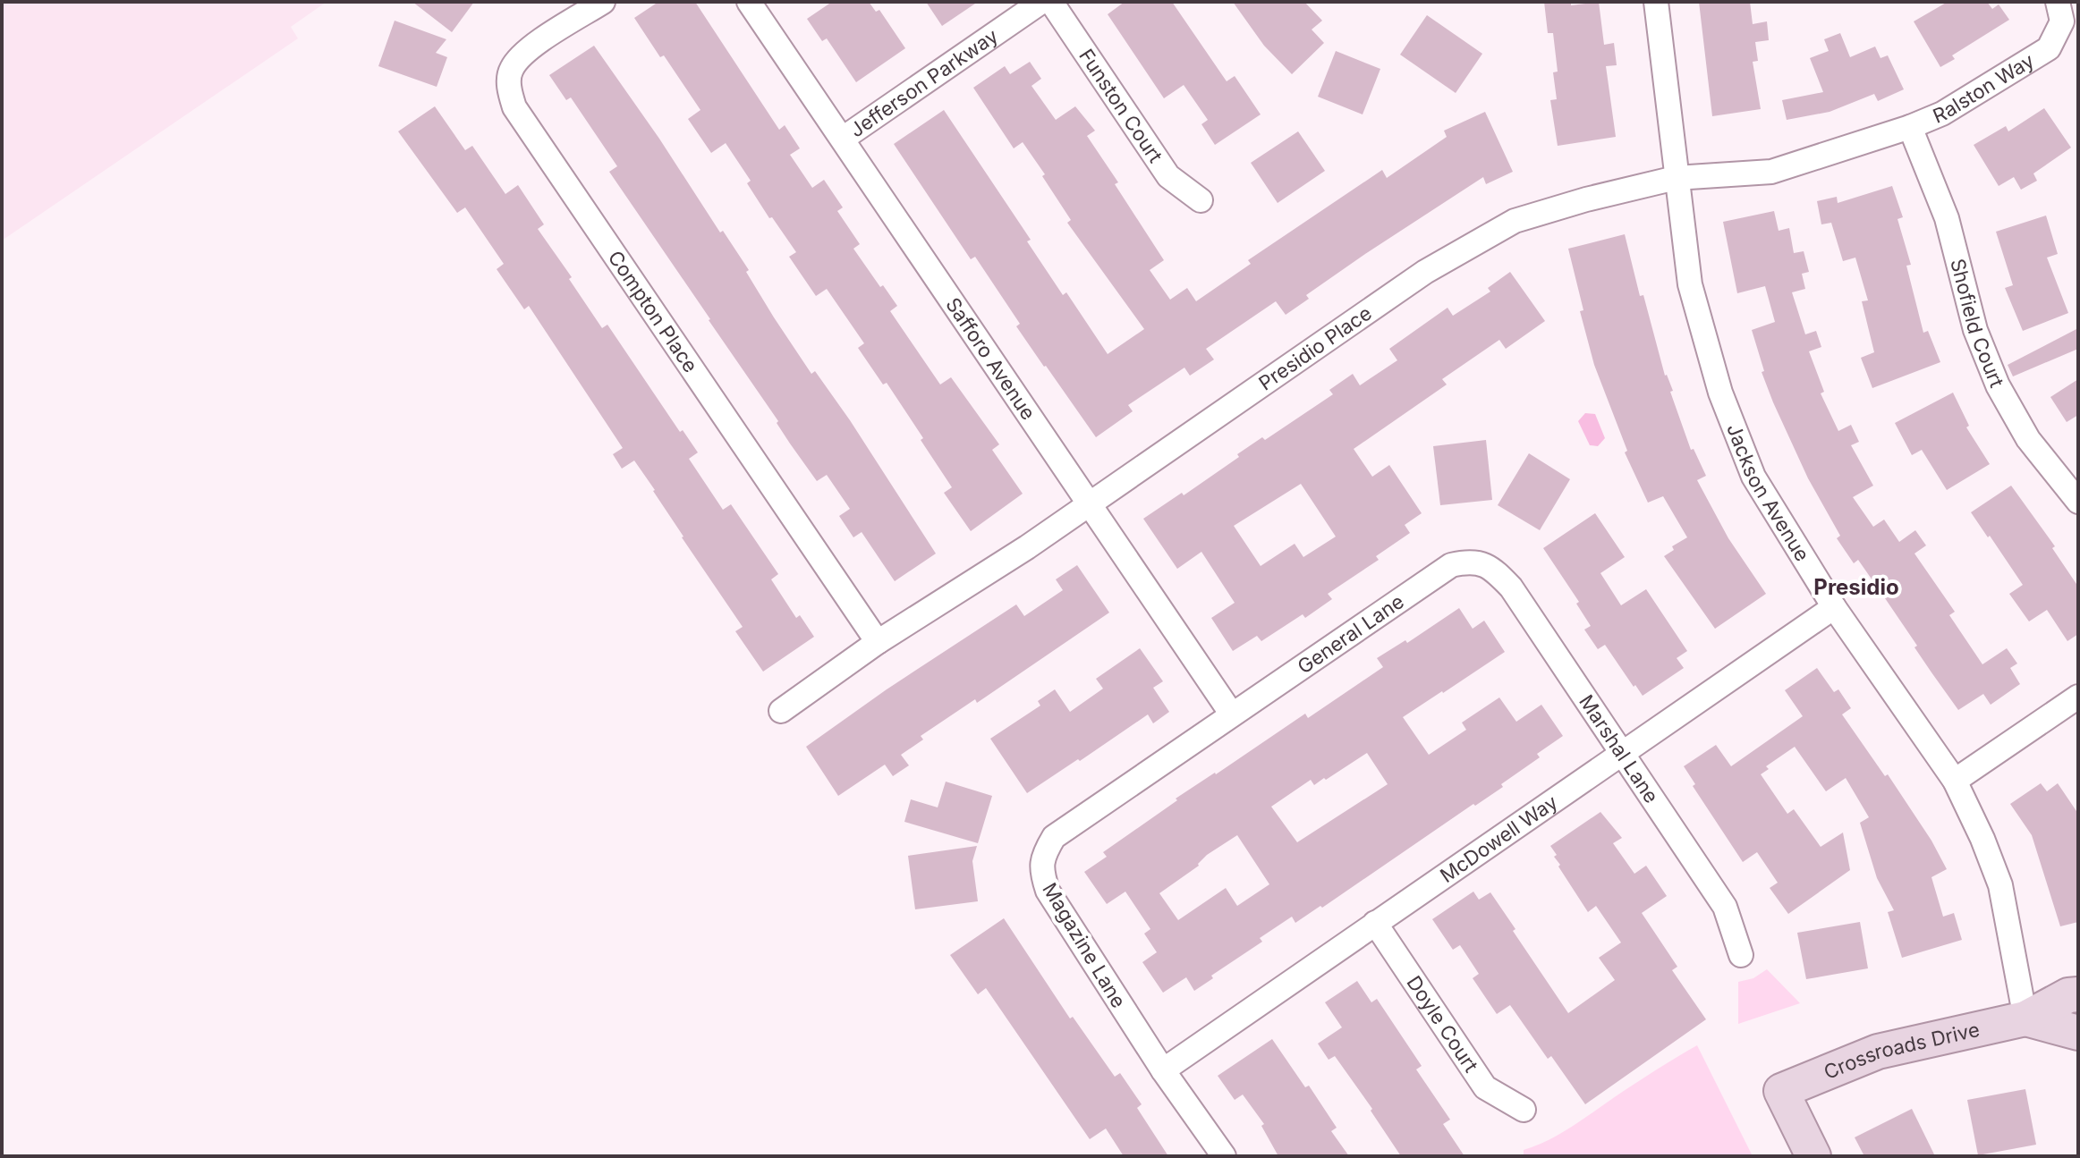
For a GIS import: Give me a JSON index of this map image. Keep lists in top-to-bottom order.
{
  "streets": {
    "street": [
      "Jefferson Parkway",
      "Ralston Way",
      "Funston Court",
      "Compton Place",
      "Shofield Court",
      "Presidio Place",
      "Safforo Avenue",
      "Jackson Avenue",
      "General Lane",
      "Marshal Lane",
      "McDowell Way",
      "Magazine Lane",
      "Doyle Court",
      "Crossroads Drive"
    ]
  },
  "crossings": [
    ["Jefferson Parkway", "Safforo Avenue"],
    ["Ralston Way", "Shofield Court"],
    ["Ralston Way", "Presidio Place"],
    ["Compton Place", "Presidio Place"],
    ["Shofield Court", "Presidio Place"],
    ["Presidio Place", "Safforo Avenue"],
    ["Presidio Place", "Jackson Avenue"],
    ["Safforo Avenue", "General Lane"],
    ["Safforo Avenue", "Magazine Lane"],
    ["Jackson Avenue", "McDowell Way"],
    ["Jackson Avenue", "Crossroads Drive"],
    ["General Lane", "Marshal Lane"],
    ["General Lane", "Magazine Lane"],
    ["Marshal Lane", "McDowell Way"],
    ["McDowell Way", "Magazine Lane"],
    ["McDowell Way", "Doyle Court"]
  ],
  "districts": ["Presidio"]
}
